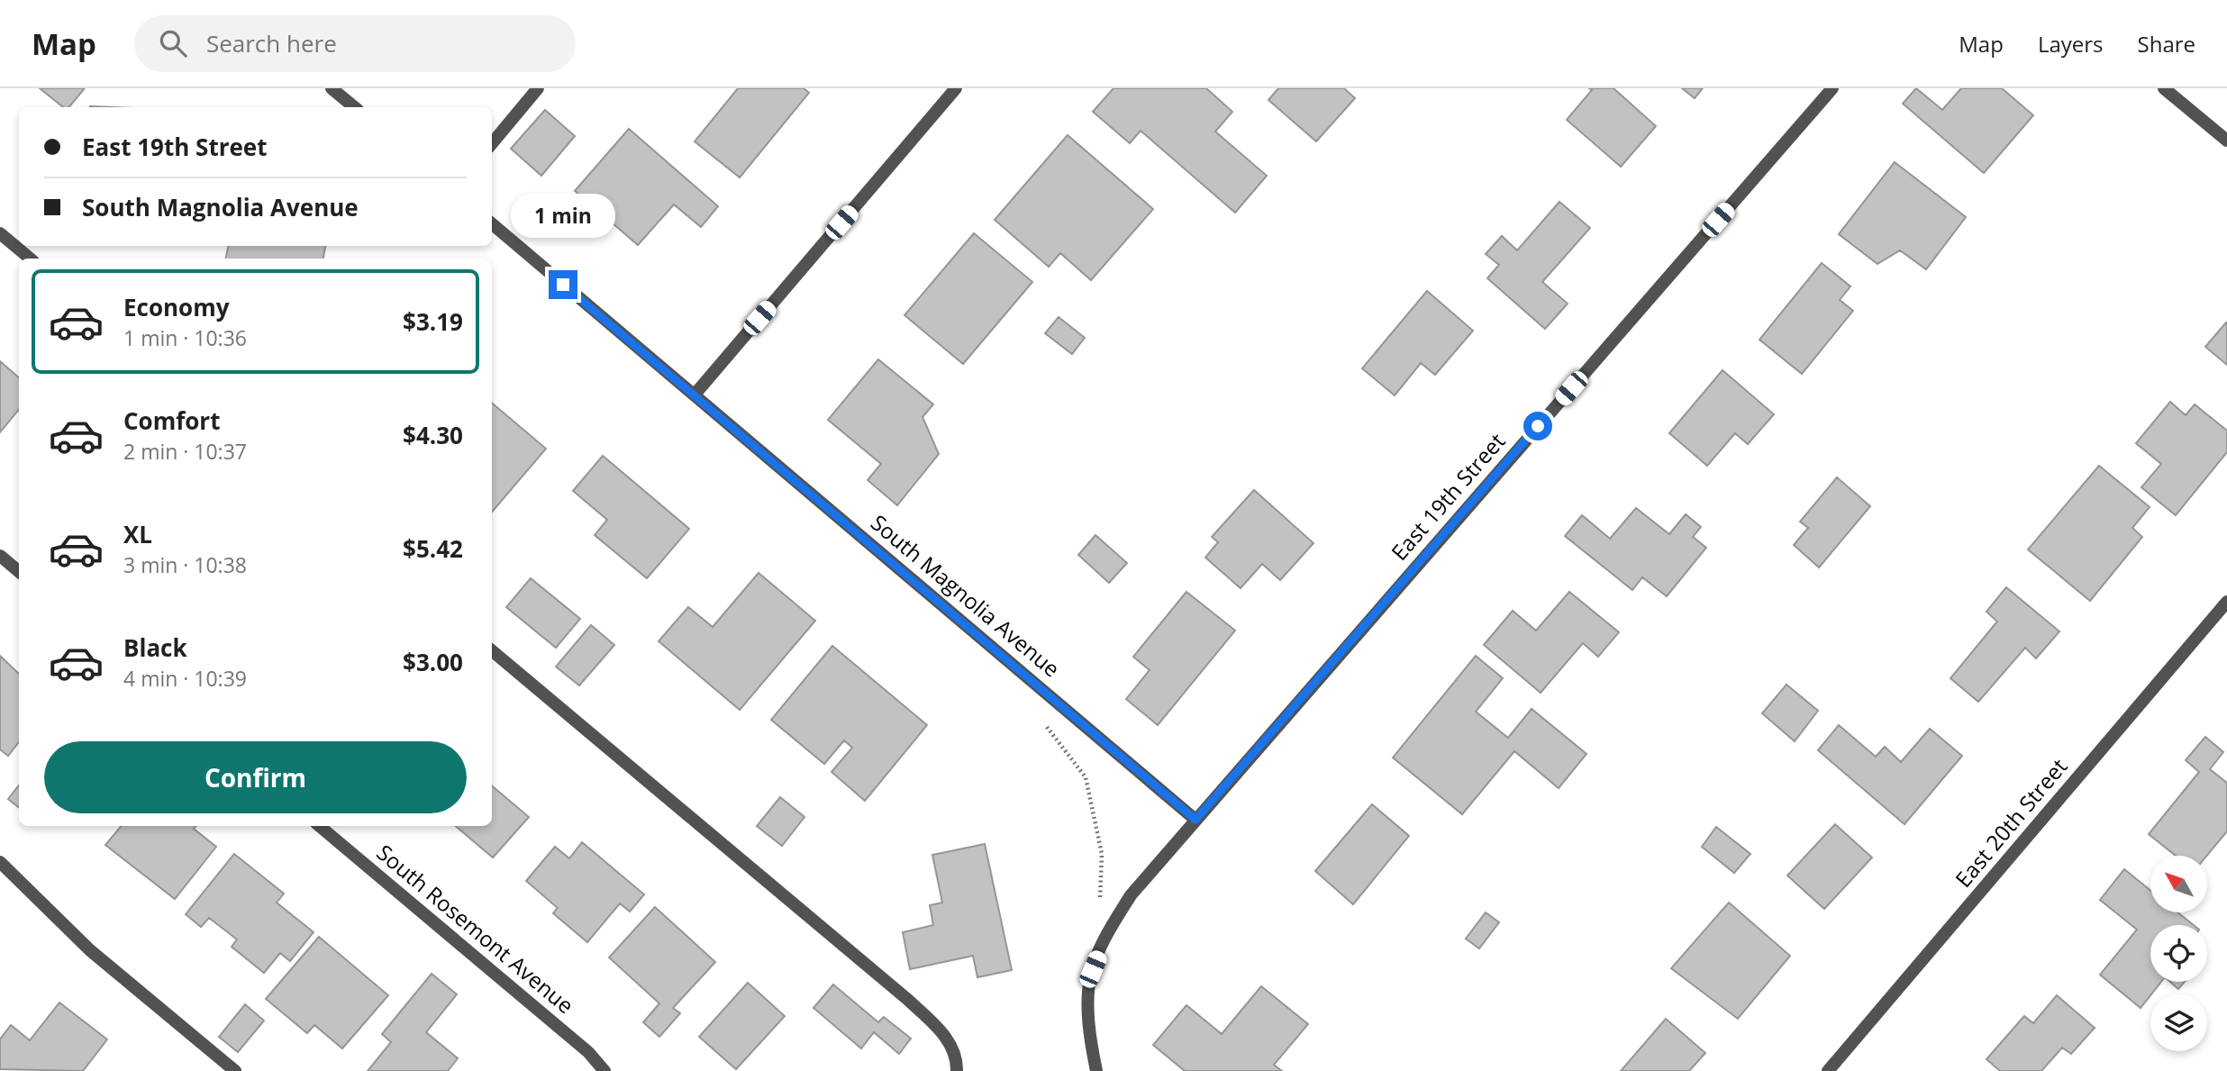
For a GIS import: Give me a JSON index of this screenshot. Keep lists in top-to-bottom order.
{
  "streets": {
    "street": [
      "East 19th Street",
      "South Magnolia Avenue",
      "East 20th Street",
      "South Rosemont Avenue"
    ]
  },
  "crossings": [
    ["East 19th Street", "South Magnolia Avenue"]
  ],
  "north": "top left",
  "page": {
    "header": "Map",
    "search": "Search here",
    "nav": ["Map", "Layers", "Share"],
    "banner": ["East 19th Street", "South Magnolia Avenue"],
    "bubble": "1 min",
    "list": [
      {
        "name": "Economy",
        "note": "1 min · 10:36",
        "value": "$3.19"
      },
      {
        "name": "Comfort",
        "note": "2 min · 10:37",
        "value": "$4.30"
      },
      {
        "name": "XL",
        "note": "3 min · 10:38",
        "value": "$5.42"
      },
      {
        "name": "Black",
        "note": "4 min · 10:39",
        "value": "$3.00"
      }
    ],
    "buttons": "Confirm"
  }
}
